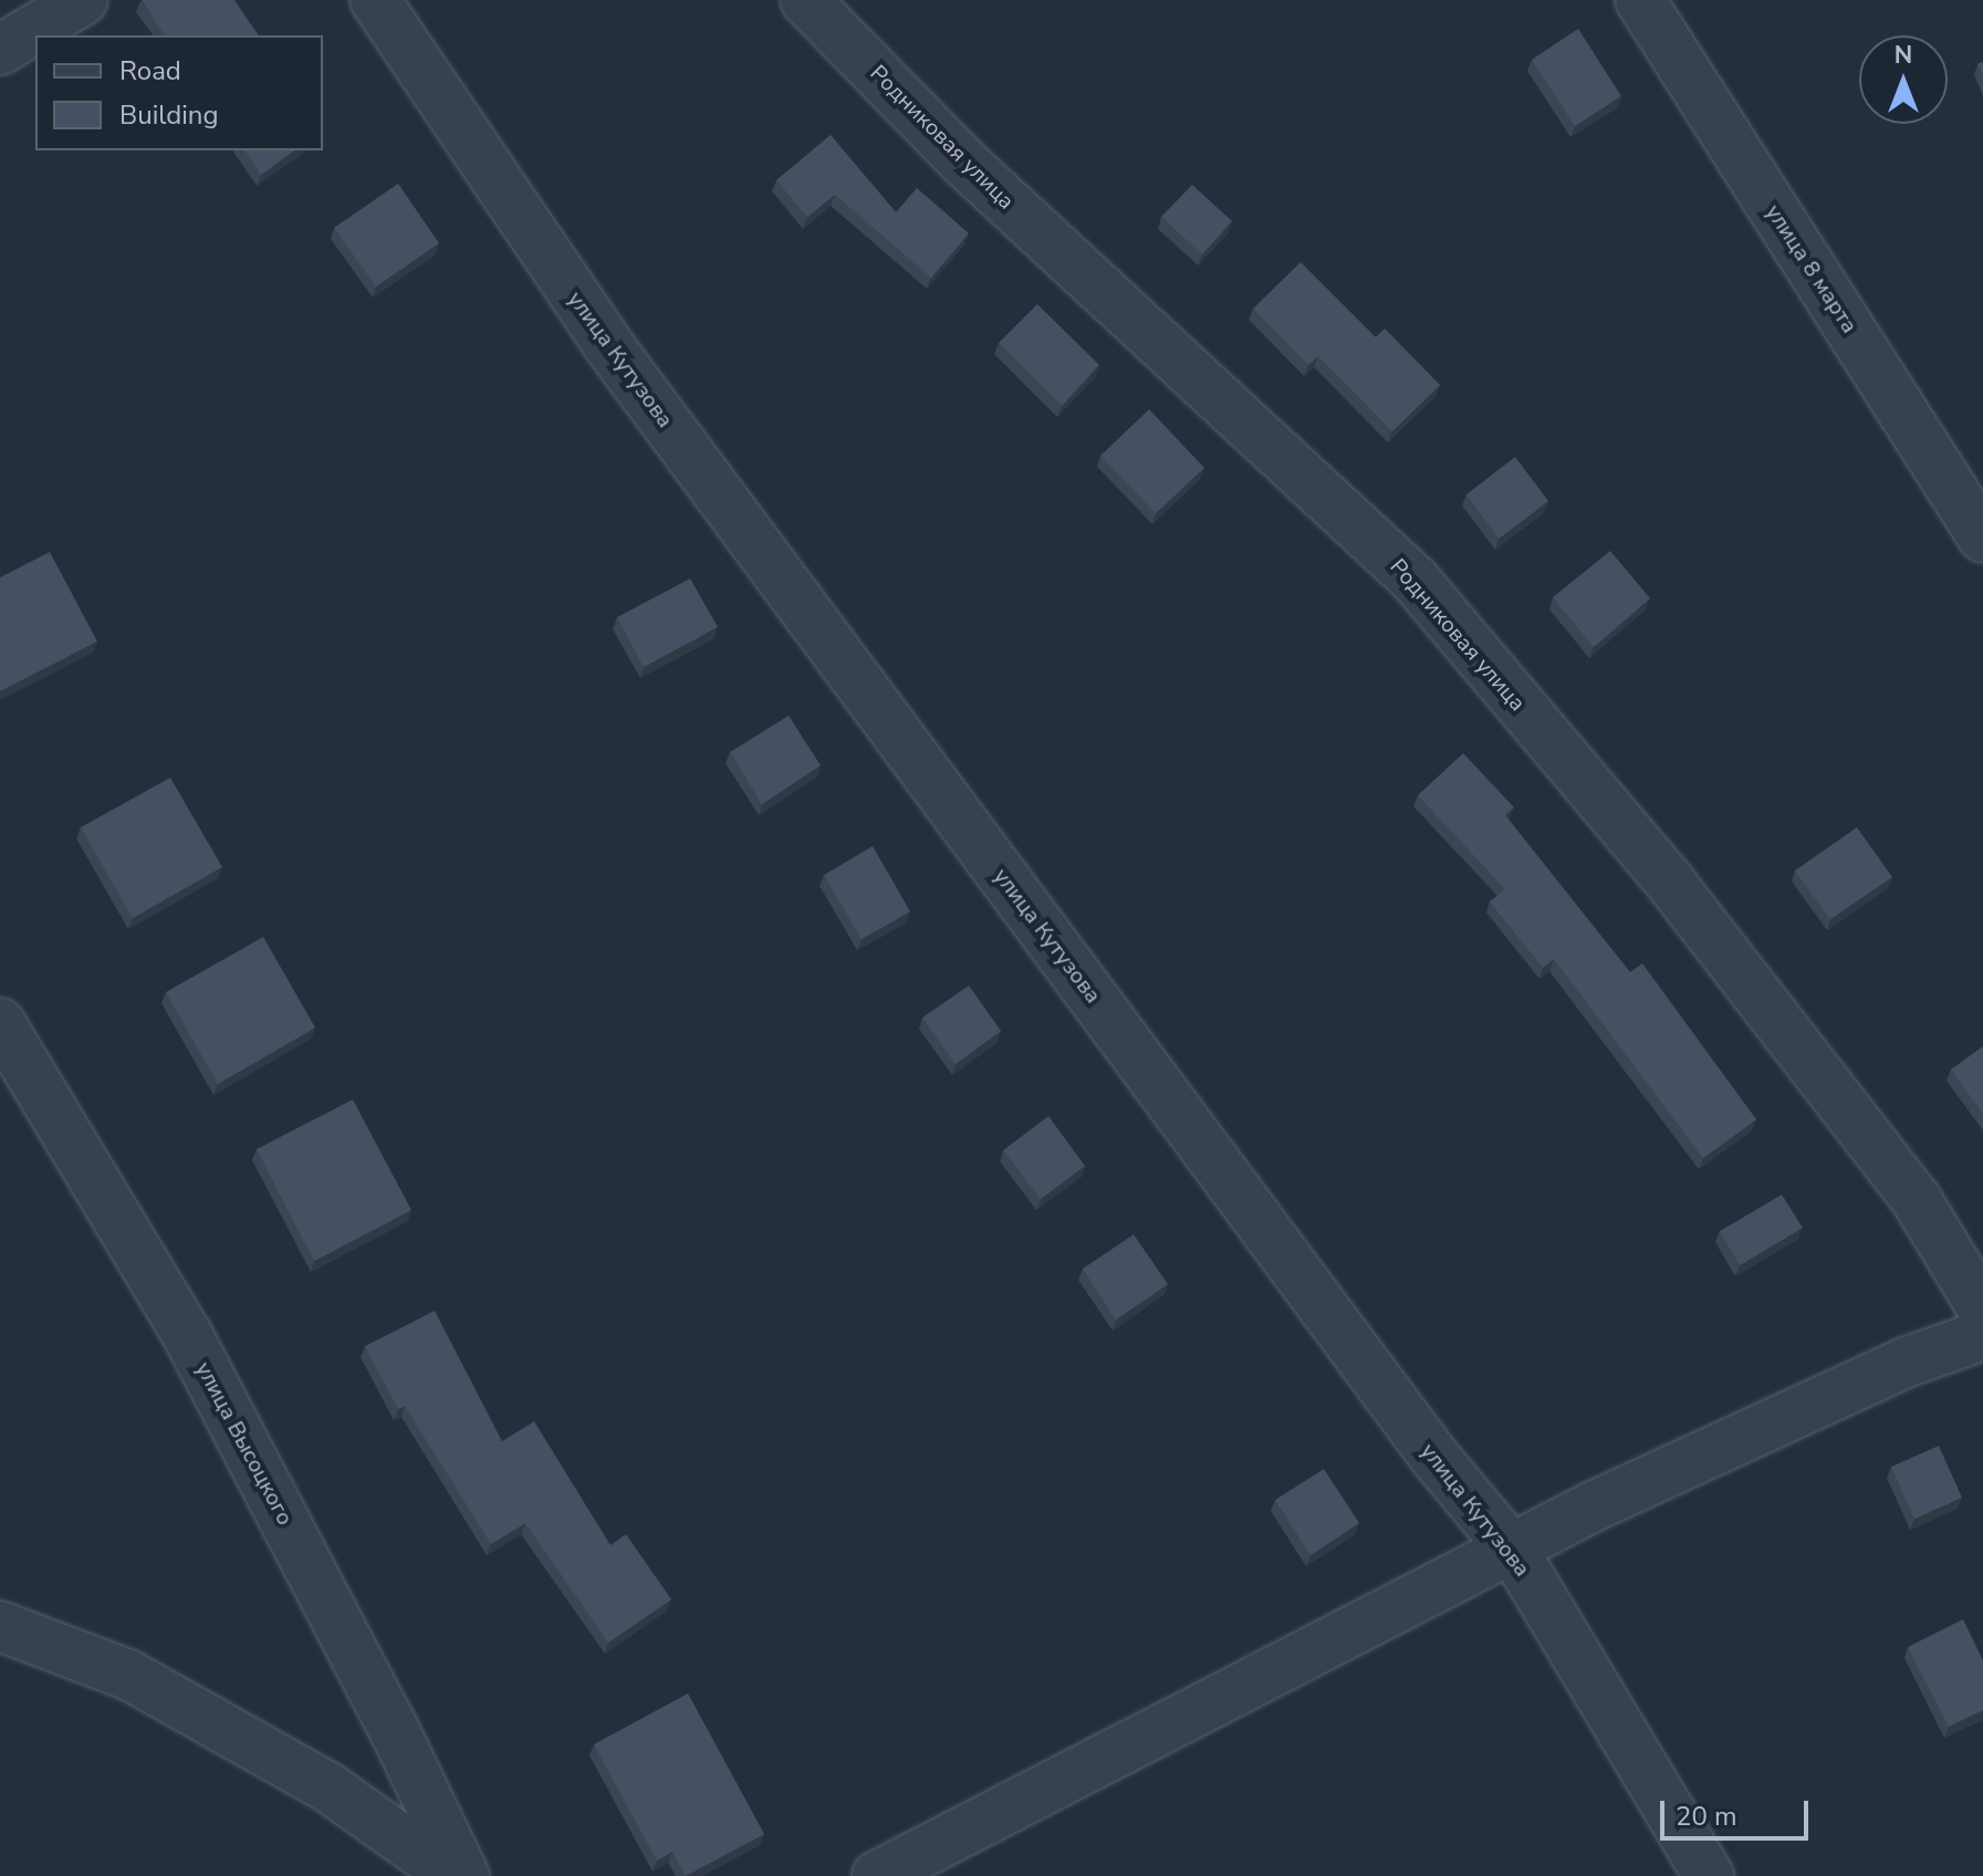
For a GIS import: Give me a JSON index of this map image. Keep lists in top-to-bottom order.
{
  "streets": {
    "street": [
      "Родниковая улица",
      "улица 8 марта",
      "улица Кутузова",
      "улица Высоцкого"
    ]
  },
  "legend": ["Road", "Building"],
  "scale_bar": "20 m",
  "north": "top"
}
